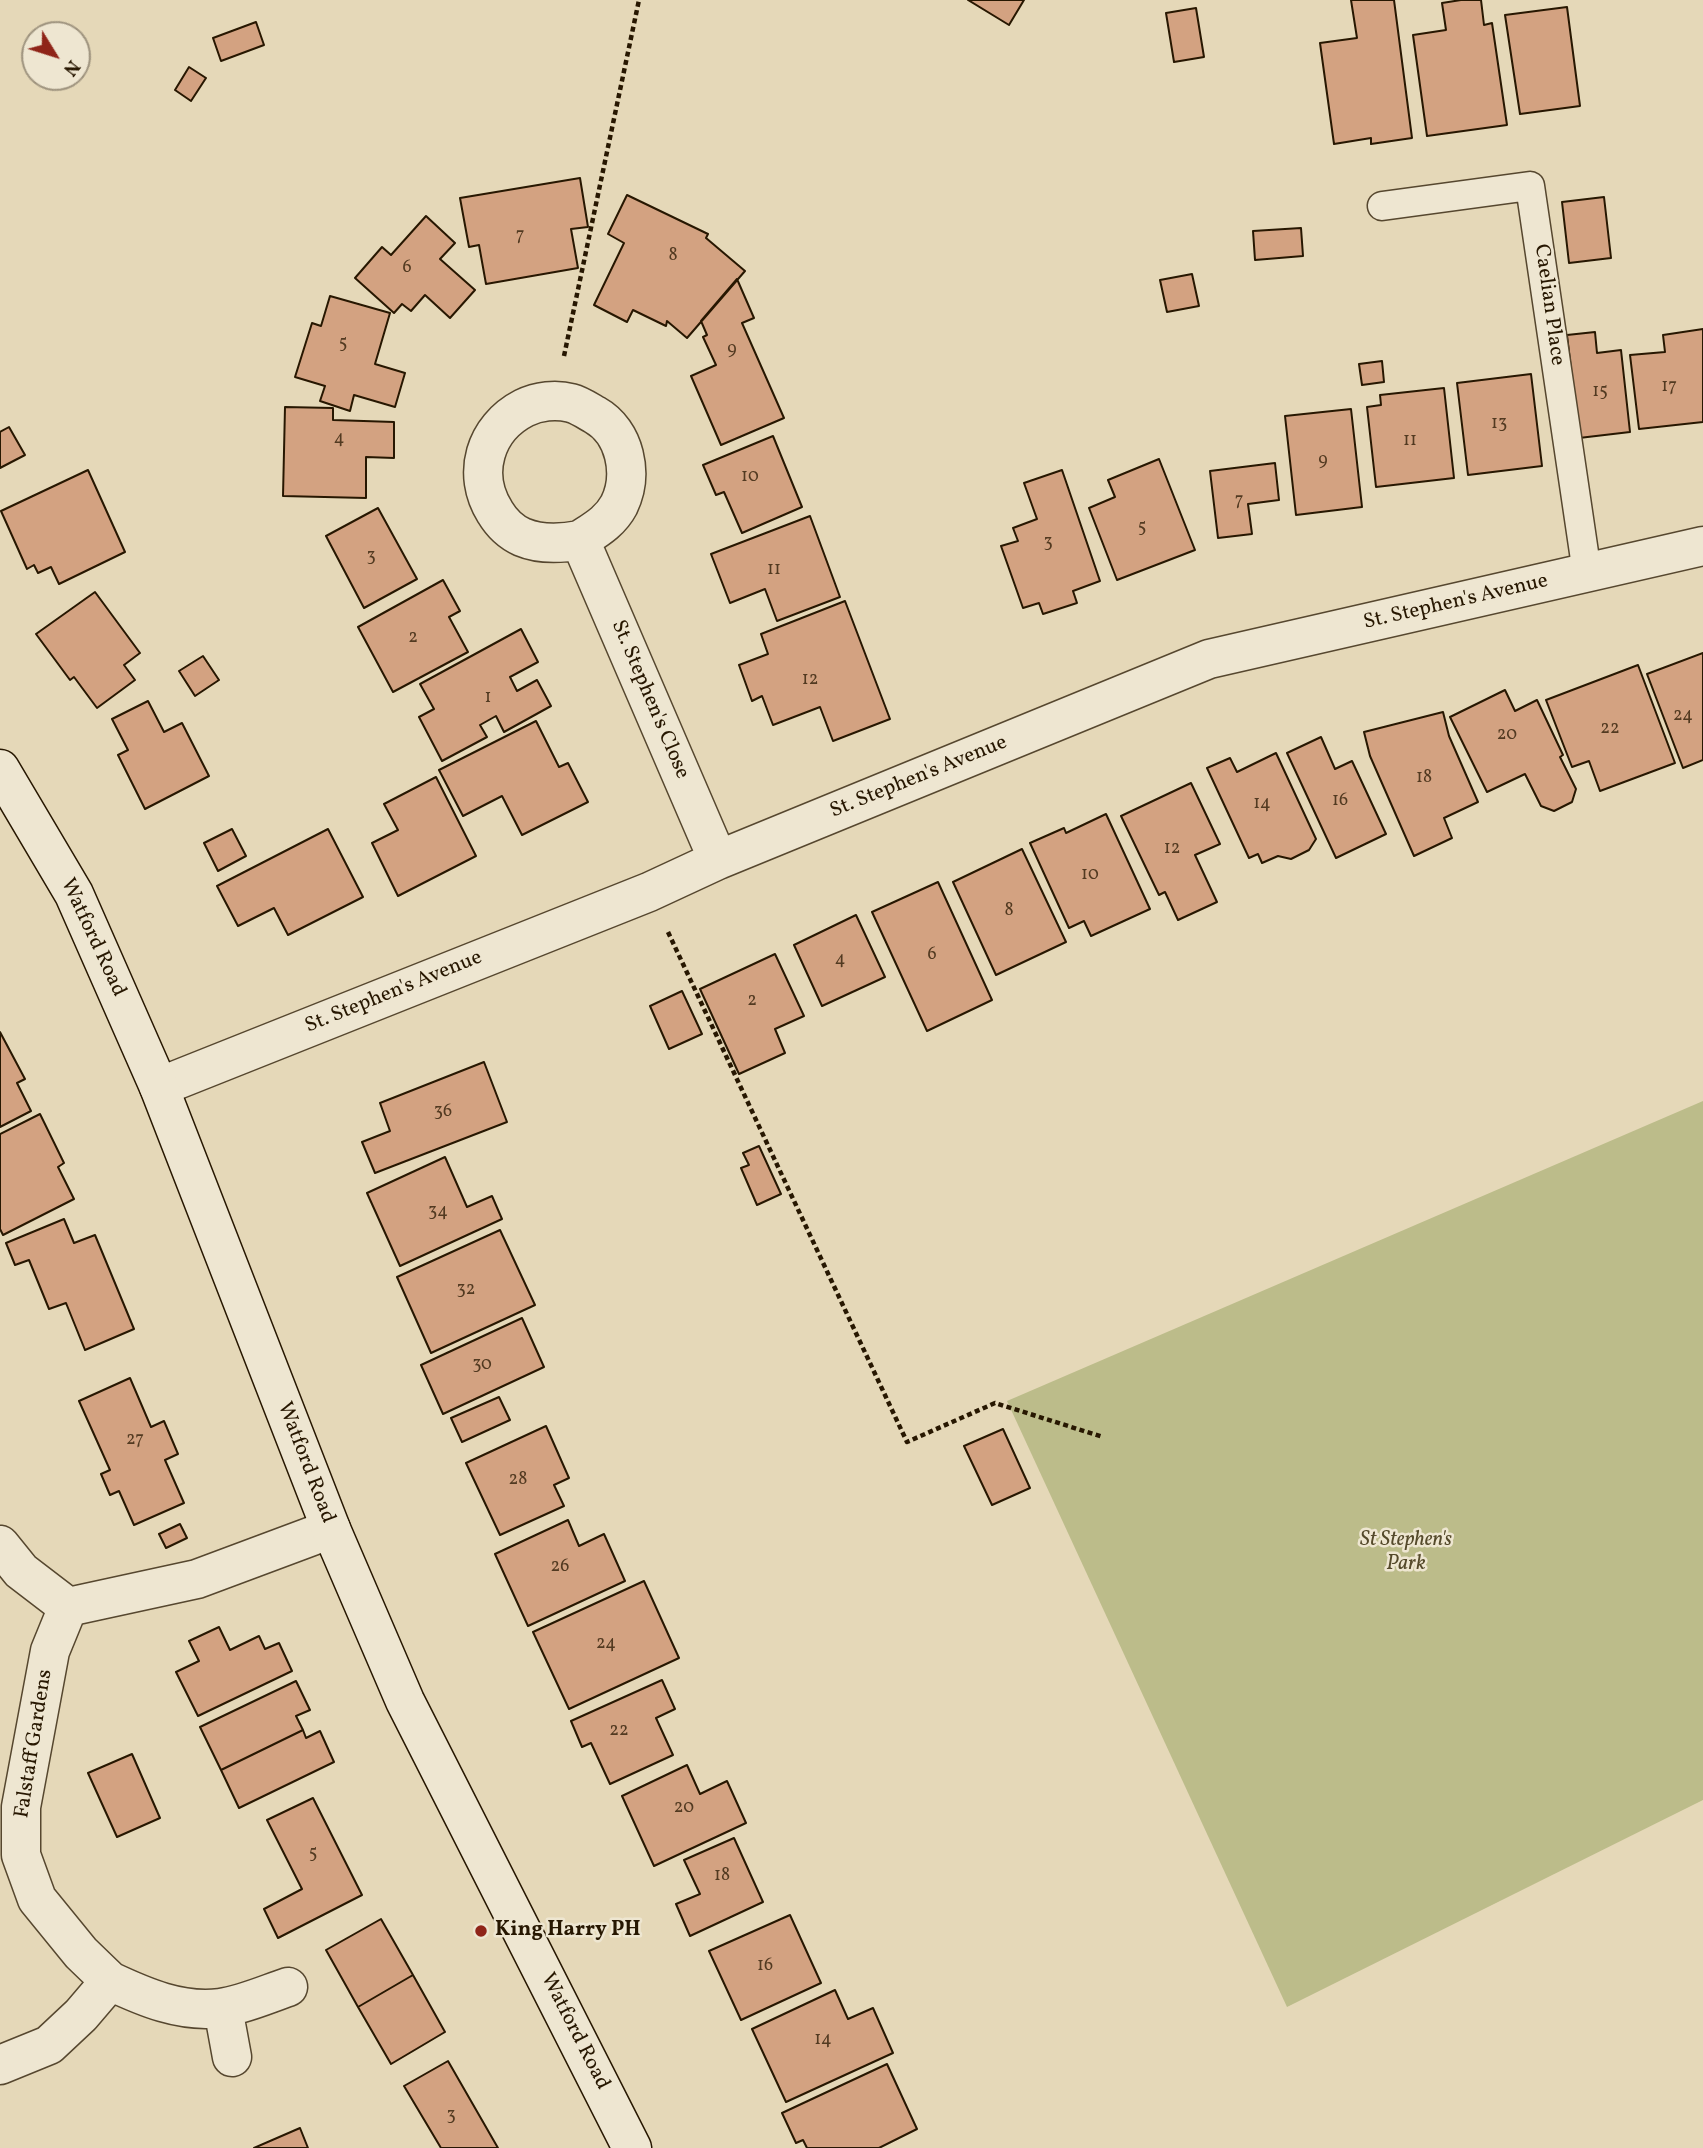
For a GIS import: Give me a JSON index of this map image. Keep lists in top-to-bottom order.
{
  "streets": {
    "street": [
      "St. Stephen's Avenue",
      "St. Stephen's Close",
      "Watford Road",
      "Falstaff Gardens"
    ],
    "lane": ["Caelian Place"]
  },
  "crossings": [
    ["Caelian Place", "St. Stephen's Avenue"],
    ["St. Stephen's Avenue", "St. Stephen's Close"],
    ["St. Stephen's Avenue", "Watford Road"]
  ],
  "parks": ["St Stephen's Park"],
  "places": ["King Harry PH"],
  "house_numbers": [
    "7",
    "8",
    "6",
    "5",
    "9",
    "17",
    "15",
    "13",
    "4",
    "11",
    "9",
    "10",
    "7",
    "5",
    "3",
    "3",
    "11",
    "2",
    "12",
    "1",
    "24",
    "22",
    "20",
    "18",
    "16",
    "14",
    "12",
    "10",
    "8",
    "6",
    "4",
    "2",
    "36",
    "34",
    "32",
    "30",
    "27",
    "28",
    "26",
    "24",
    "22",
    "20",
    "5",
    "18",
    "16",
    "14",
    "3"
  ],
  "north": "bottom right"
}
